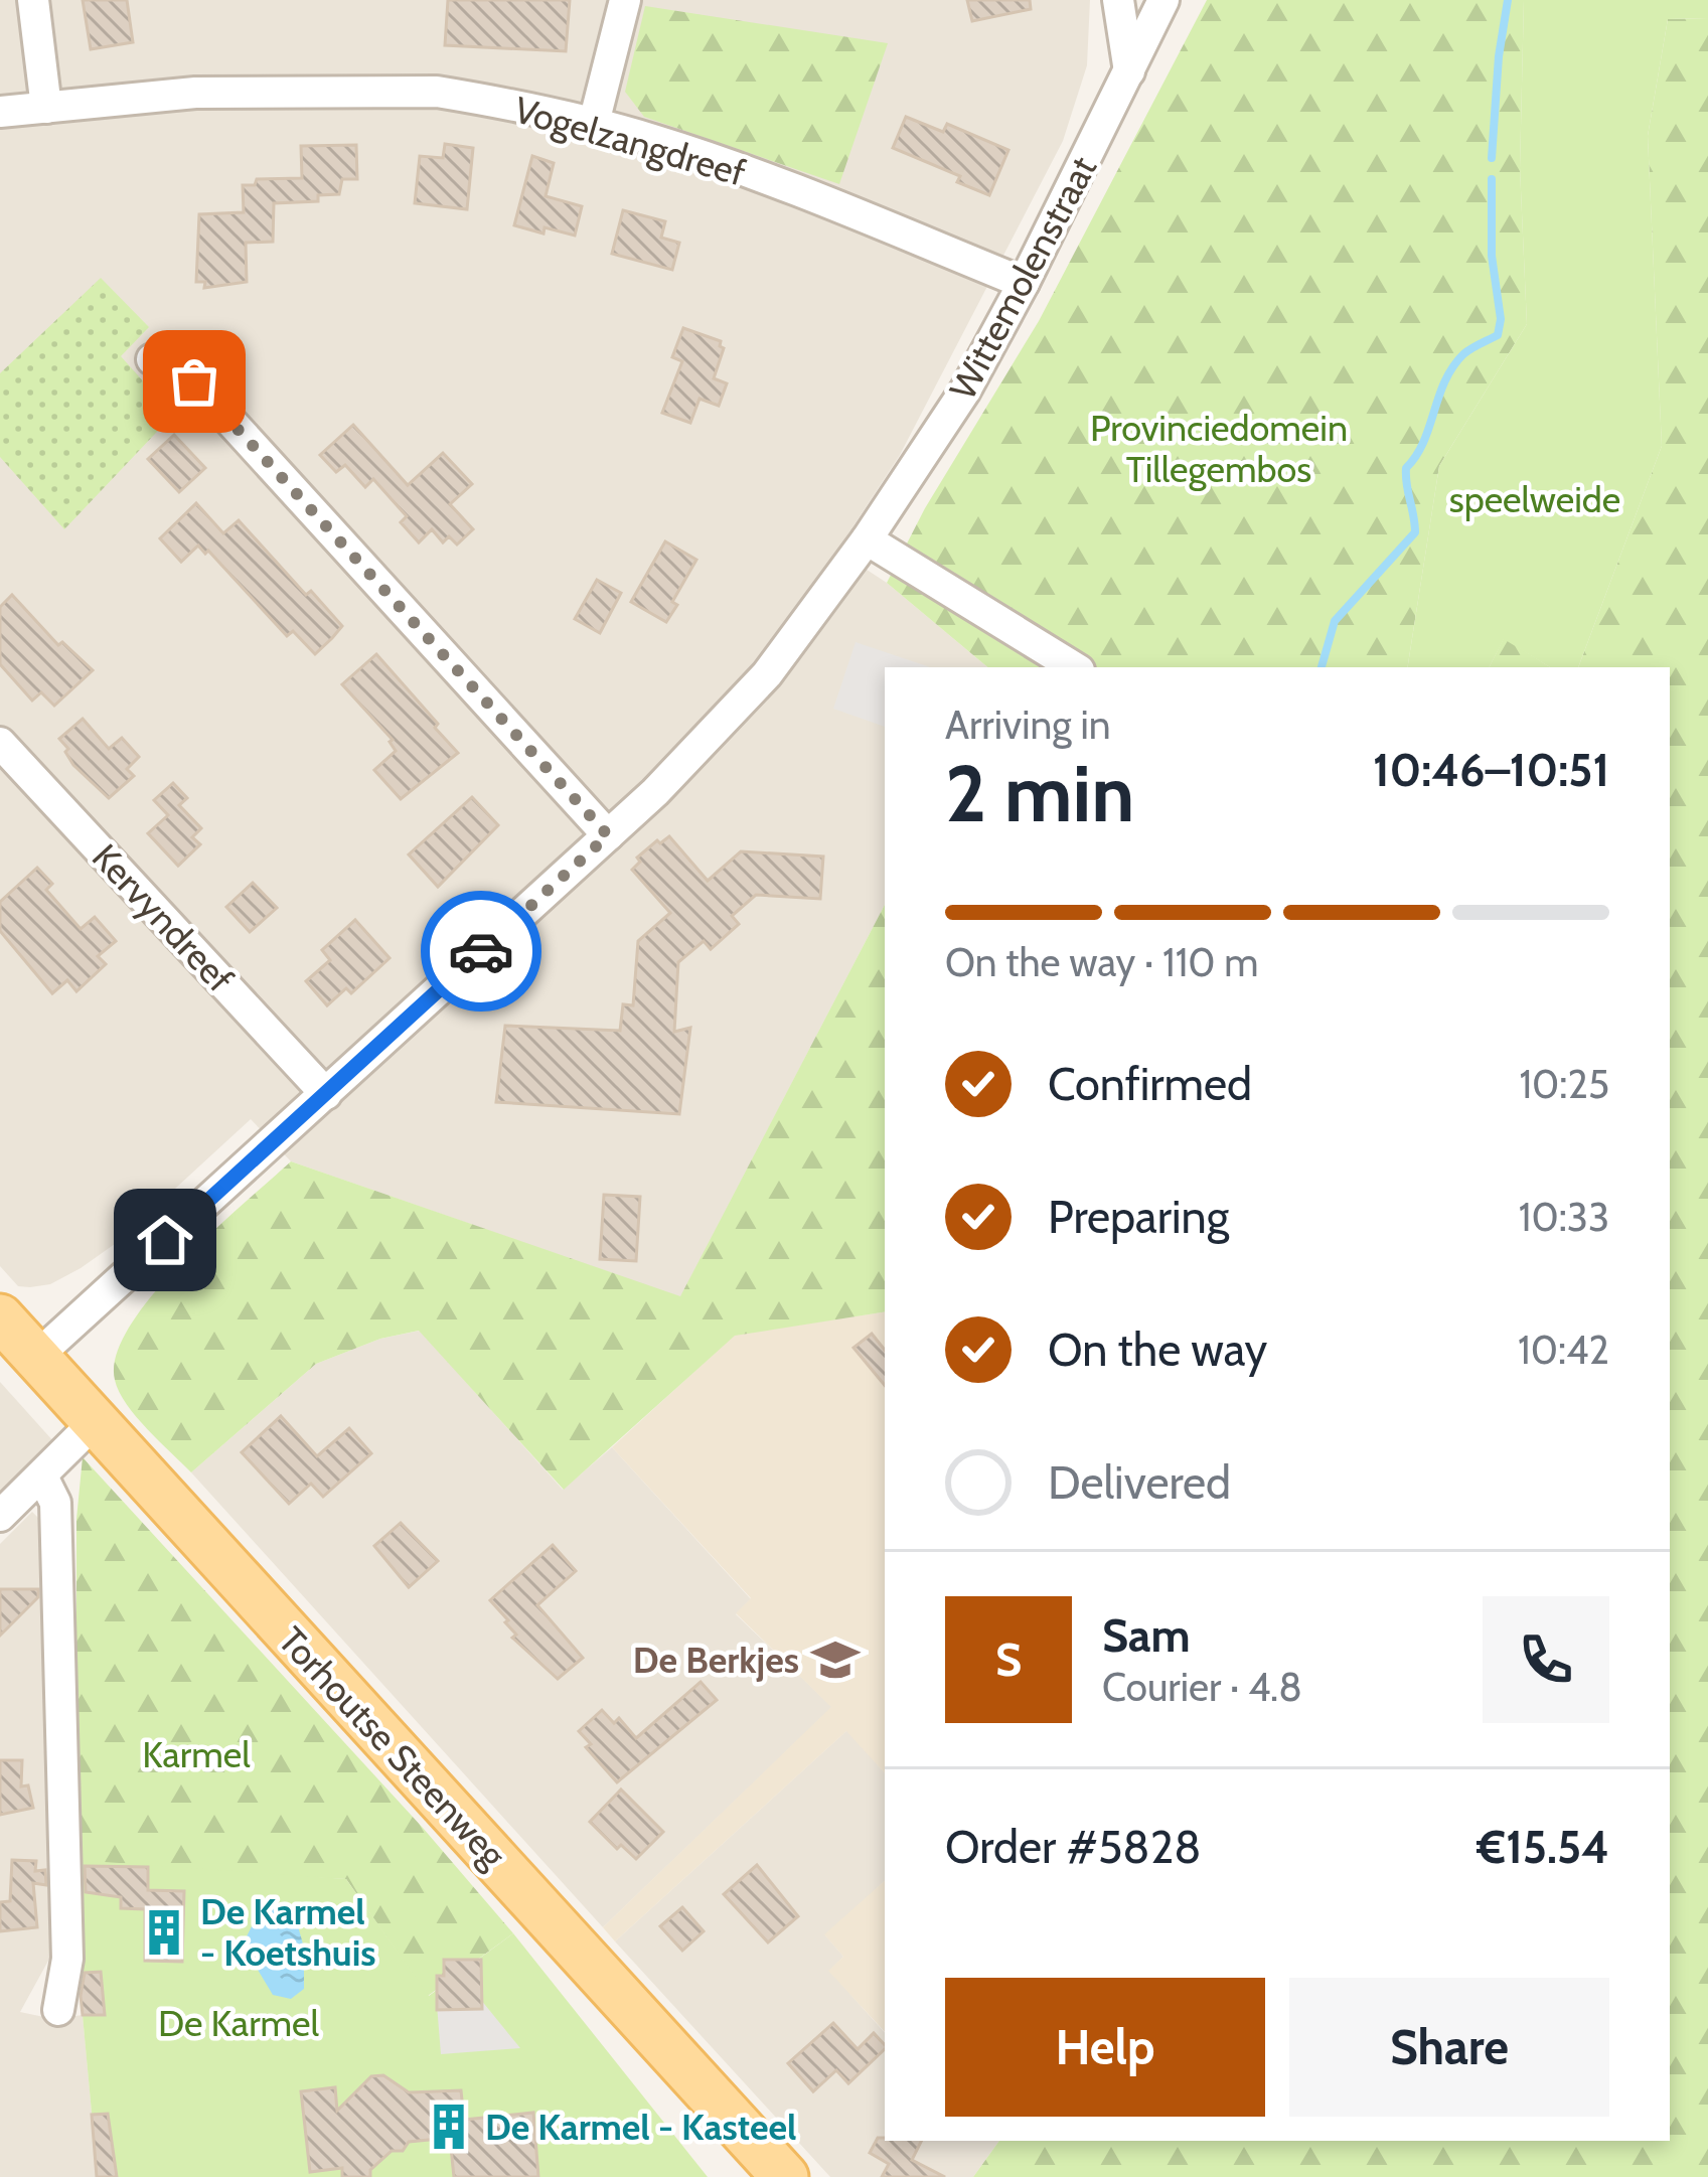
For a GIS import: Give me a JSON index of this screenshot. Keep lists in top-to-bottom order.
{
  "streets": {
    "main road": ["Torhoutse Steenweg"],
    "street": ["Vogelzangdreef", "Wittemolenstraat", "Kervyndreef"]
  },
  "crossings": [
    ["Vogelzangdreef", "Wittemolenstraat"],
    ["Wittemolenstraat", "Kervyndreef"],
    ["Wittemolenstraat", "Torhoutse Steenweg"]
  ],
  "parks": [
    "Provinciedomein Tillegembos",
    "speelweide",
    "Karmel",
    "De Karmel"
  ],
  "places": {
    "school or university": ["De Berkjes"],
    "building": ["De Karmel - Koetshuis", "De Karmel - Kasteel"]
  },
  "page": {
    "heading": ["2 min", "Arriving in", "10:46–10:51"],
    "panel": [
      "Sam",
      "Courier · 4.8",
      "Order #5828",
      "€15.54"
    ],
    "bar": "On the way · 110 m",
    "list": [
      ["Confirmed", "10:25"],
      ["Preparing", "10:33"],
      ["On the way", "10:42"],
      "Delivered"
    ],
    "round": "S",
    "buttons": ["Help", "Share"]
  }
}
